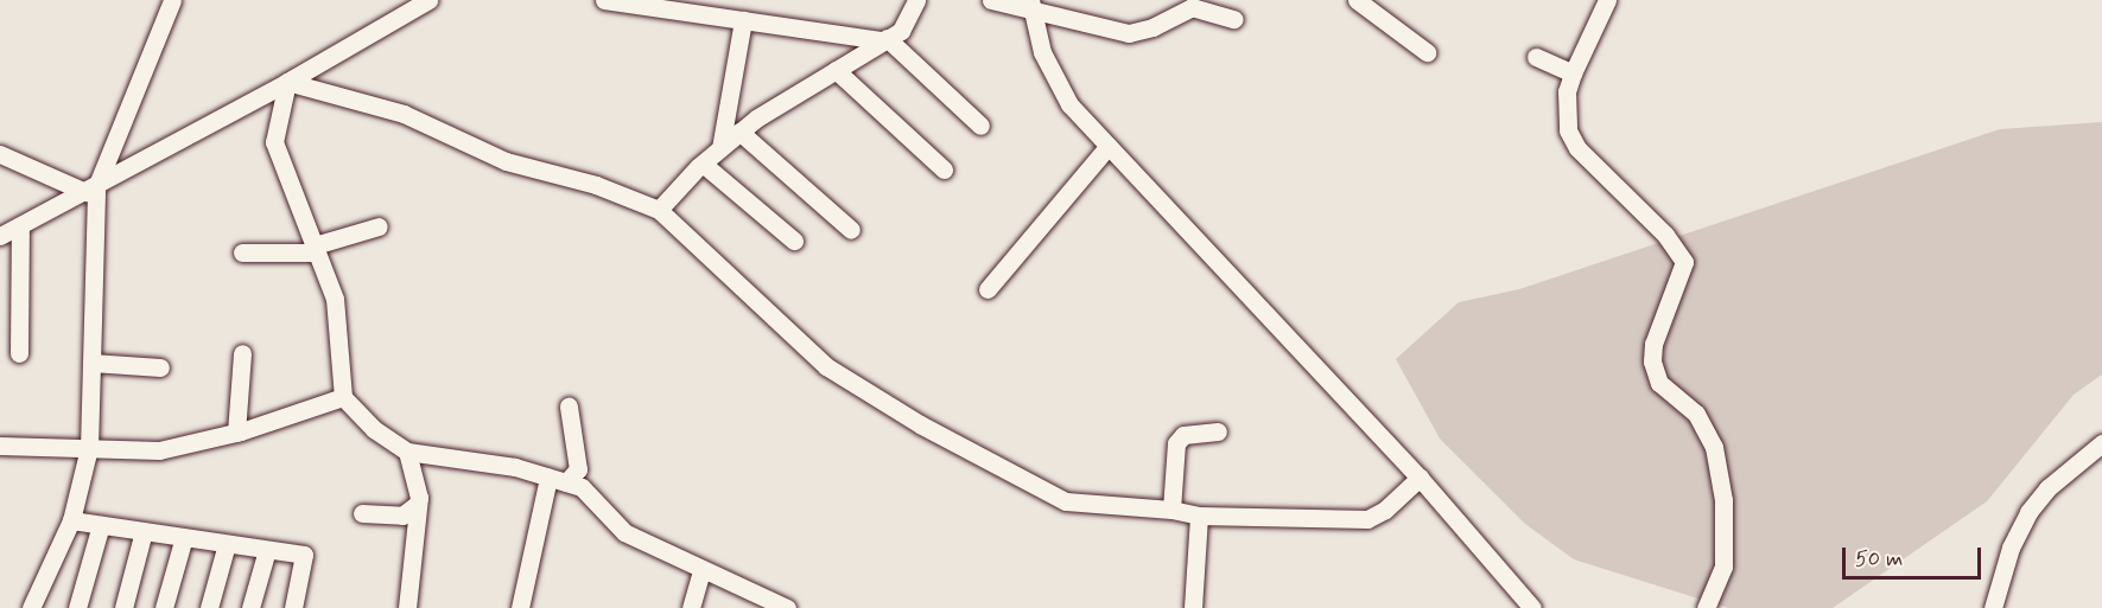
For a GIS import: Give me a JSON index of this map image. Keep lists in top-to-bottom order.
{
  "scale_bar": "50 m"
}
